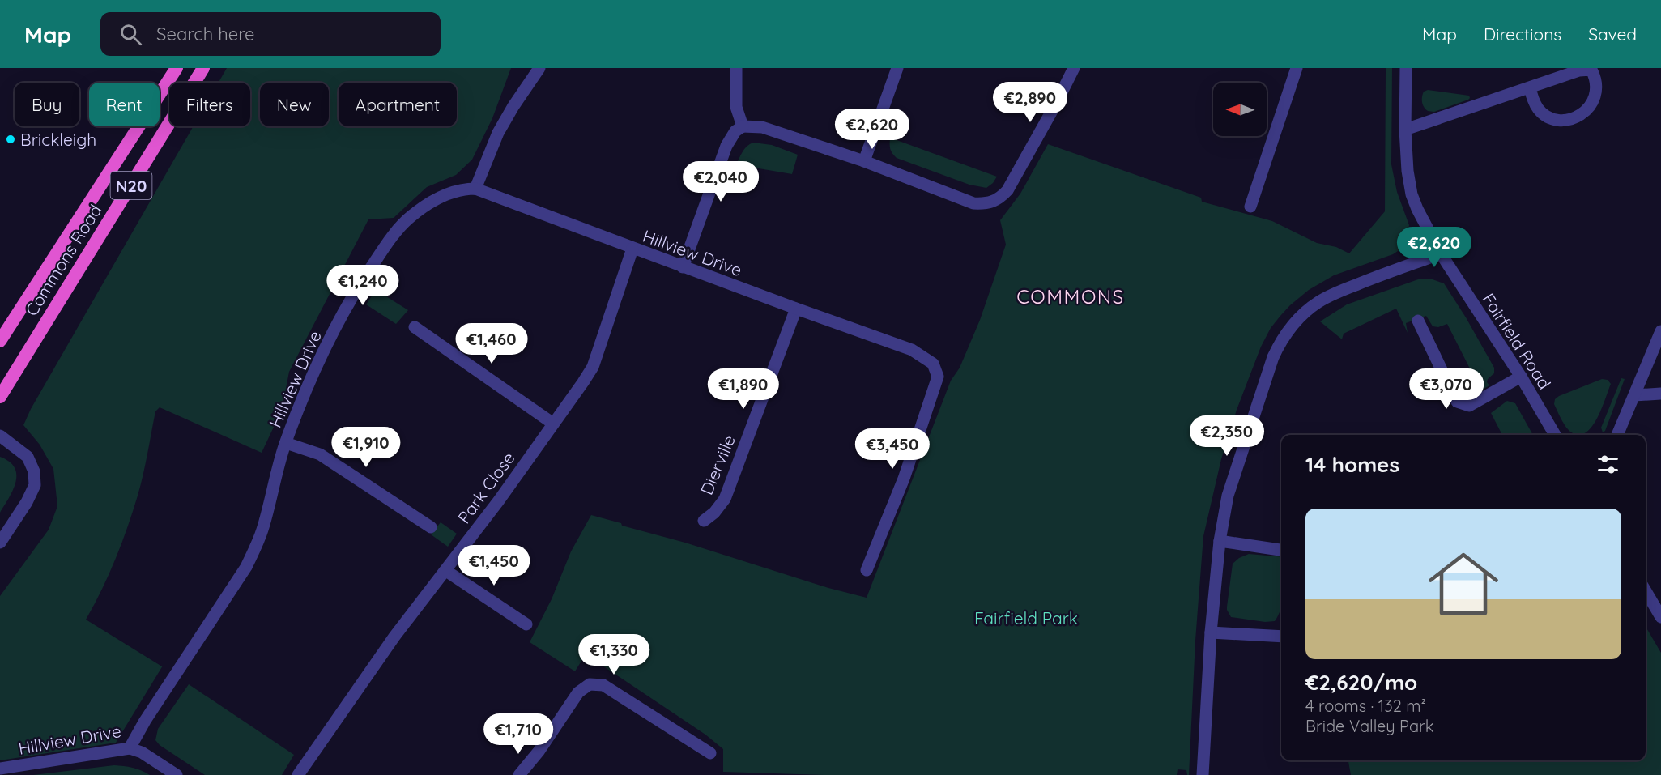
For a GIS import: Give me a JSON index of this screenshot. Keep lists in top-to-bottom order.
{
  "streets": {
    "highway": ["N20", "Commons Road"],
    "street": [
      "Hillview Drive",
      "Fairfield Road",
      "Dierville",
      "Park Close"
    ]
  },
  "crossings": [
    ["Hillview Drive", "Dierville"],
    ["Hillview Drive", "Park Close"]
  ],
  "districts": ["COMMONS"],
  "parks": ["Fairfield Park"],
  "places": ["Brickleigh"],
  "north": "left",
  "page": {
    "header": "Map",
    "search": "Search here",
    "nav": ["Map", "Directions", "Saved"],
    "price": [
      "€2,890",
      "€2,620",
      "€2,040",
      "€2,620",
      "€1,240",
      "€1,460",
      "€1,890",
      "€3,070",
      "€2,350",
      "€1,910",
      "€3,450",
      "€1,450",
      "€1,330",
      "€1,710"
    ],
    "chip": [
      "Buy",
      "Rent",
      "Filters",
      "New",
      "Apartment"
    ],
    "heading": "14 homes",
    "list": [
      {
        "name": "€2,620/mo",
        "note": "4 rooms · 132 m² · Bride Valley Park"
      }
    ]
  }
}
